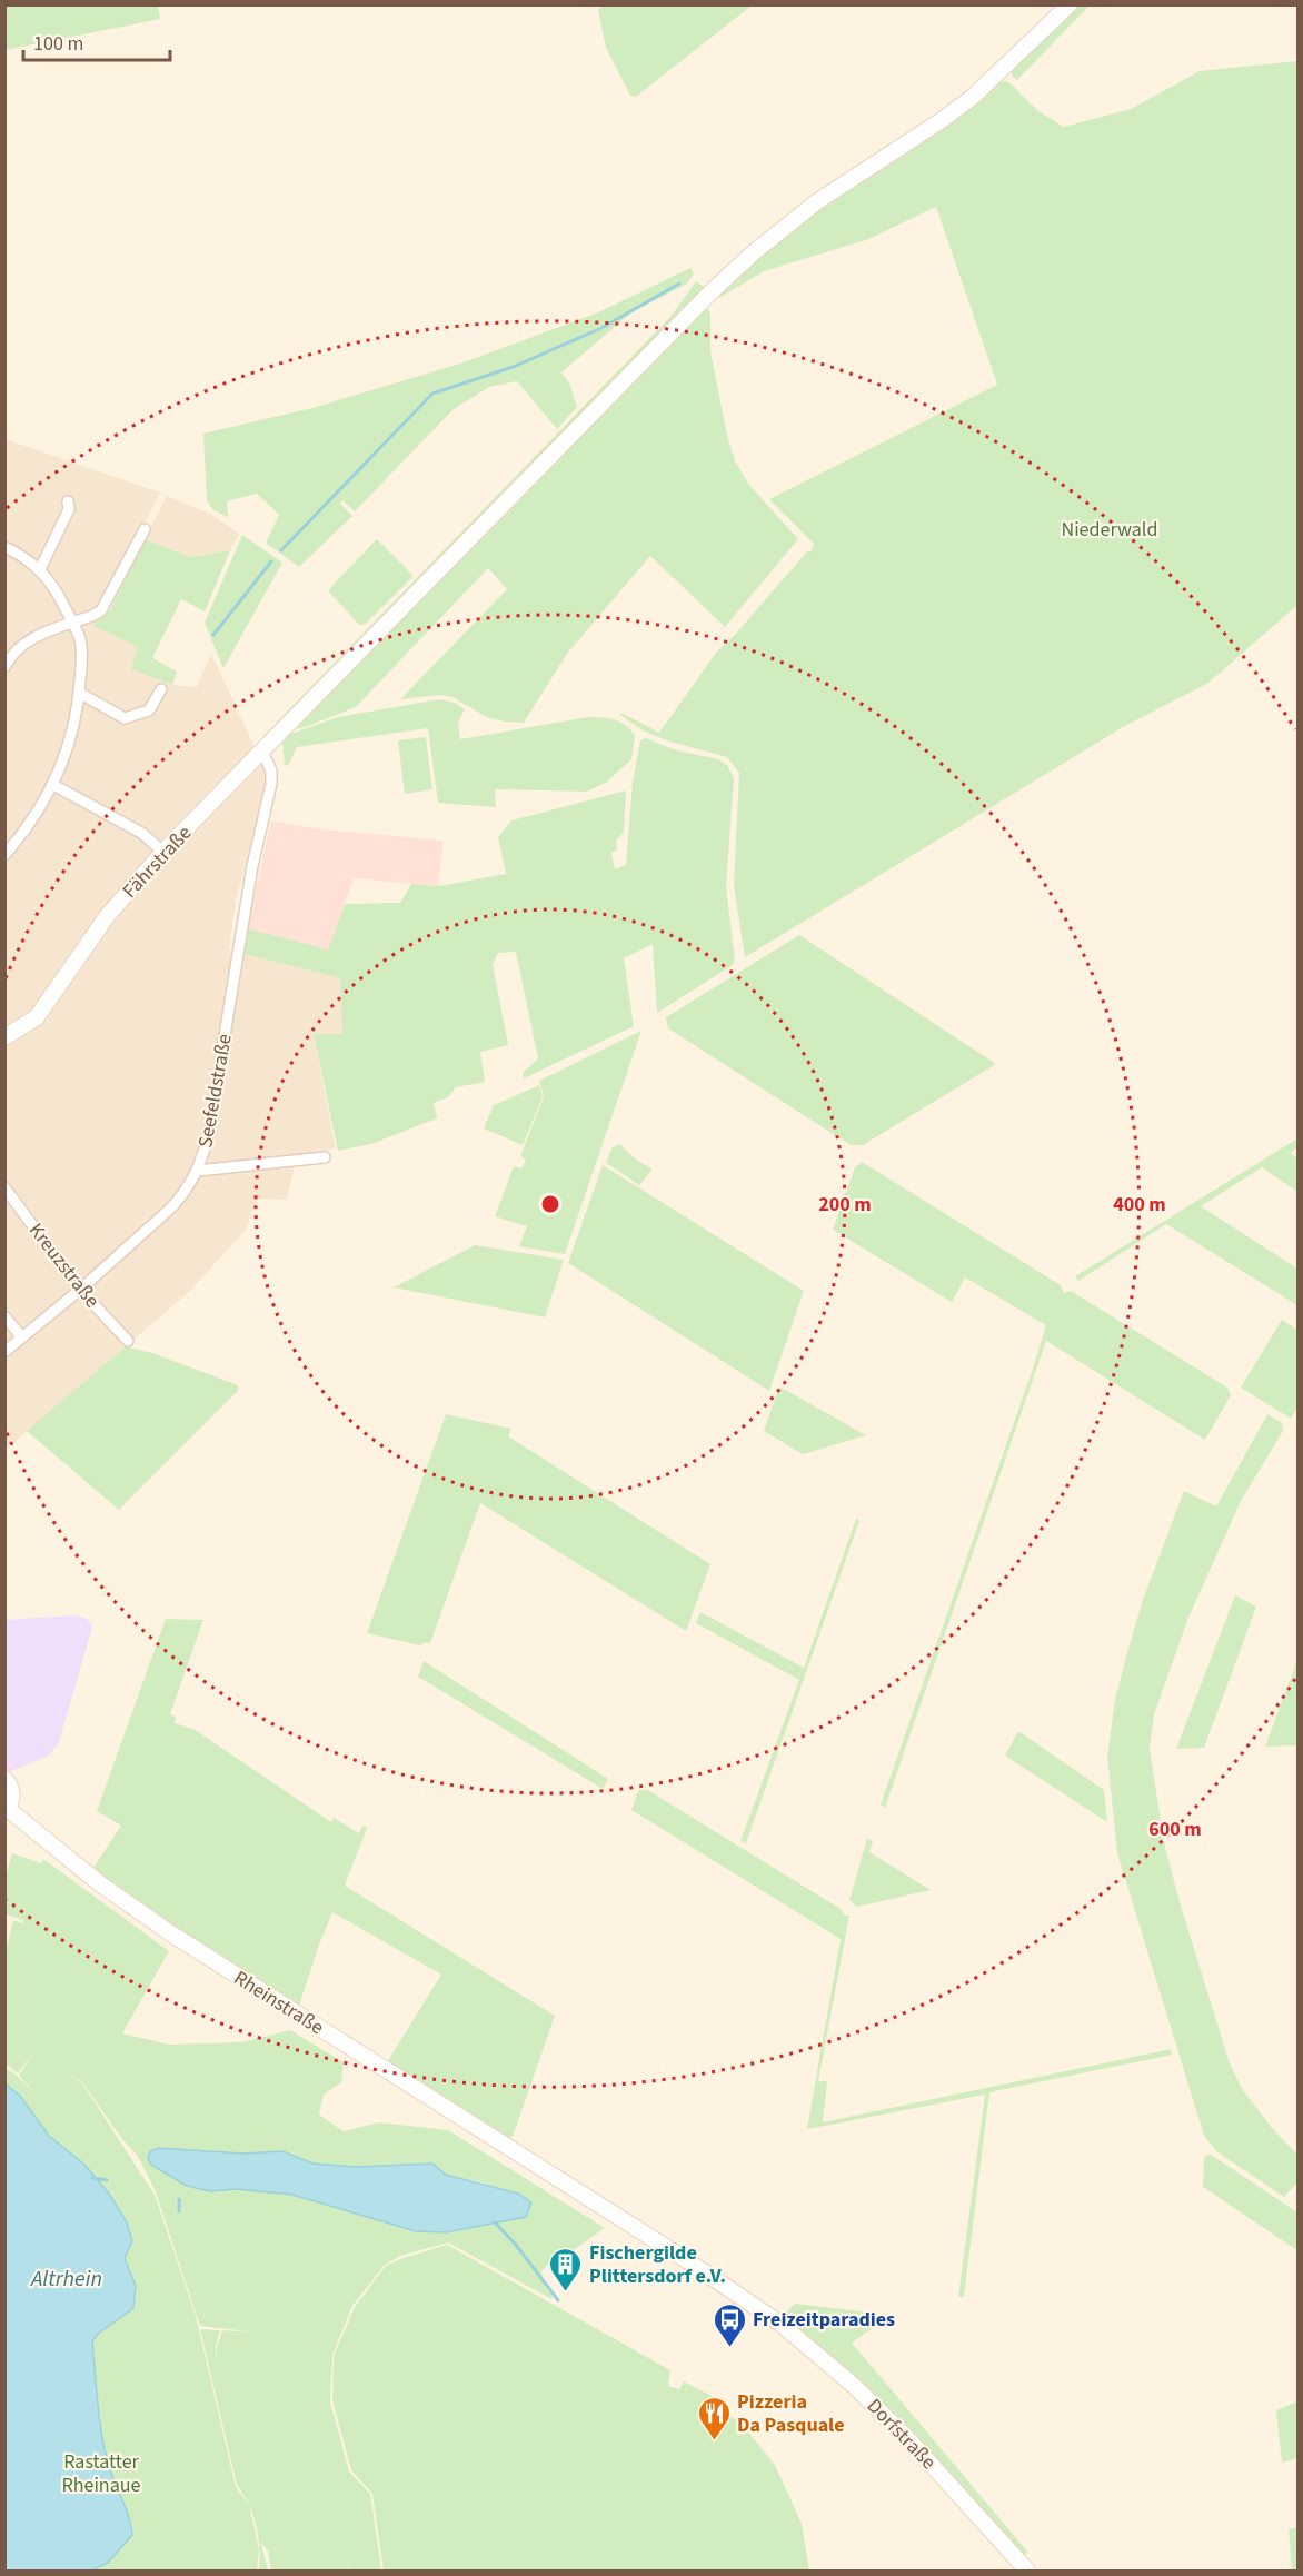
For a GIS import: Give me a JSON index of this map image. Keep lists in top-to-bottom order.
{
  "streets": {
    "main road": ["Fährstraße", "Rheinstraße", "Dorfstraße"],
    "street": ["Seefeldstraße", "Kreuzstraße"]
  },
  "crossings": [
    ["Fährstraße", "Seefeldstraße"],
    ["Seefeldstraße", "Kreuzstraße"],
    ["Rheinstraße", "Dorfstraße"]
  ],
  "water": ["Altrhein"],
  "parks": ["Niederwald", "Rastatter Rheinaue"],
  "places": {
    "building": ["Fischergilde Plittersdorf e.V."],
    "bus stop": ["Freizeitparadies"],
    "restaurant": ["Pizzeria Da Pasquale"]
  },
  "scale_bar": "100 m",
  "rings": ["200 m", "400 m", "600 m"]
}
